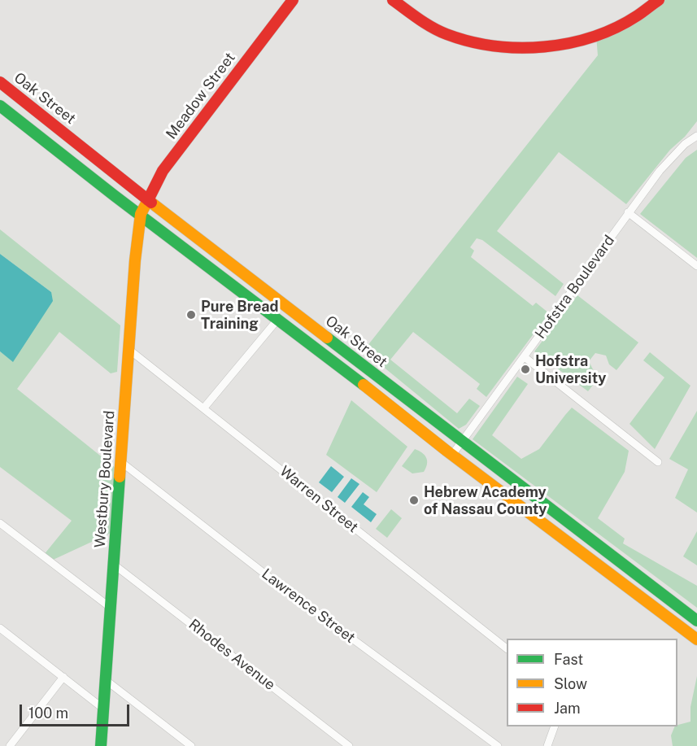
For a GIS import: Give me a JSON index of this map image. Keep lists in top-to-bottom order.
{
  "streets": {
    "street": [
      "Meadow Street",
      "Oak Street",
      "Hofstra Boulevard",
      "Westbury Boulevard",
      "Warren Street",
      "Lawrence Street",
      "Rhodes Avenue"
    ]
  },
  "crossings": [
    ["Meadow Street", "Oak Street"],
    ["Meadow Street", "Westbury Boulevard"],
    ["Oak Street", "Hofstra Boulevard"],
    ["Oak Street", "Westbury Boulevard"],
    ["Westbury Boulevard", "Warren Street"],
    ["Westbury Boulevard", "Lawrence Street"],
    ["Westbury Boulevard", "Rhodes Avenue"]
  ],
  "places": ["Pure Bread Training", "Hofstra University", "Hebrew Academy of Nassau County"],
  "legend": ["Fast", "Slow", "Jam"],
  "scale_bar": "100 m"
}
